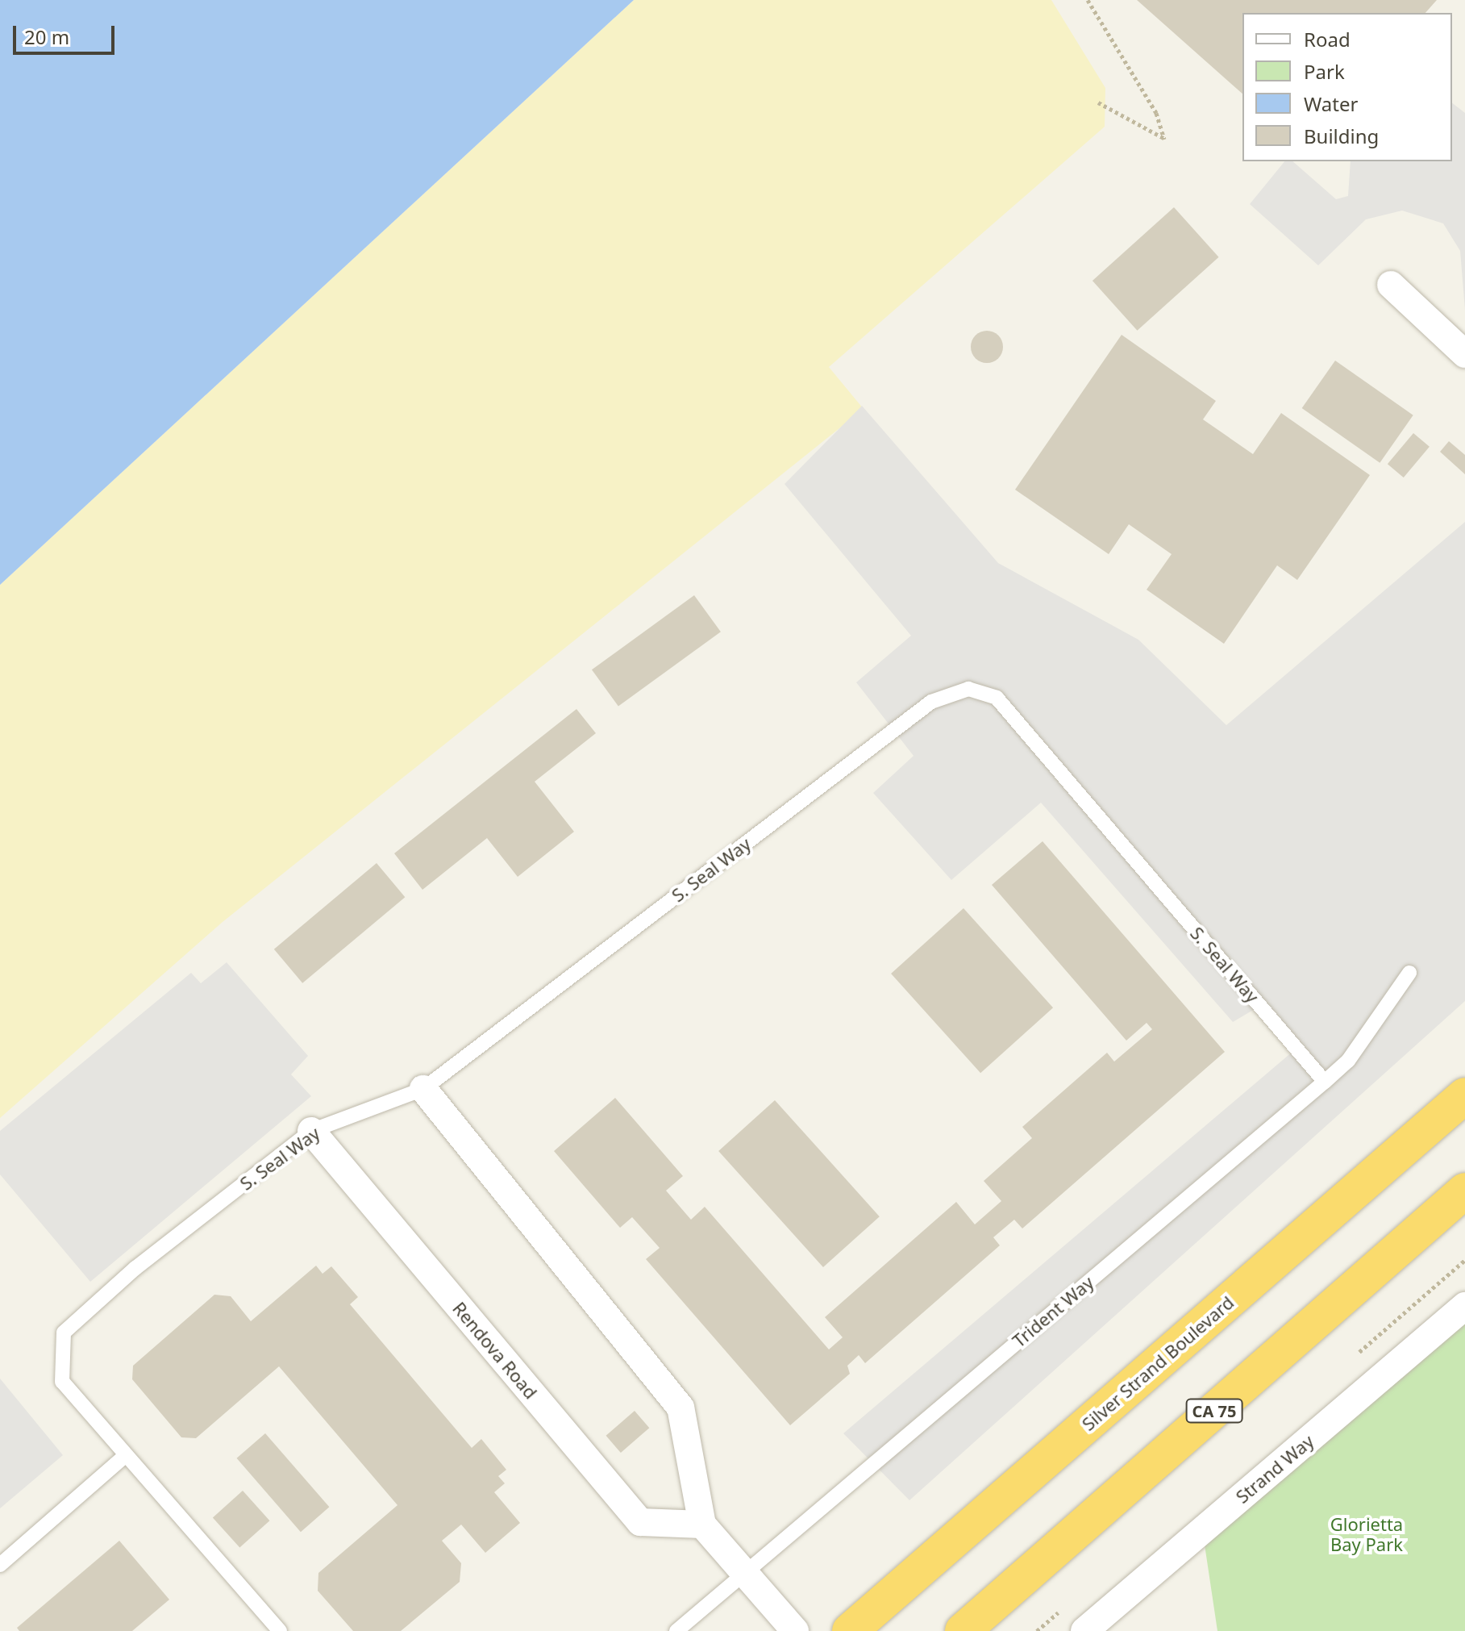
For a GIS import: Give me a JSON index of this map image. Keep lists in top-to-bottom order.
{
  "streets": {
    "highway": ["Silver Strand Boulevard", "CA 75"],
    "street": ["Rendova Road", "Strand Way"],
    "lane": ["S. Seal Way", "Trident Way"]
  },
  "crossings": [
    ["S. Seal Way", "Trident Way"],
    ["S. Seal Way", "Rendova Road"]
  ],
  "parks": ["Glorietta Bay Park"],
  "legend": [
    "Road",
    "Park",
    "Water",
    "Building"
  ],
  "scale_bar": "20 m"
}
